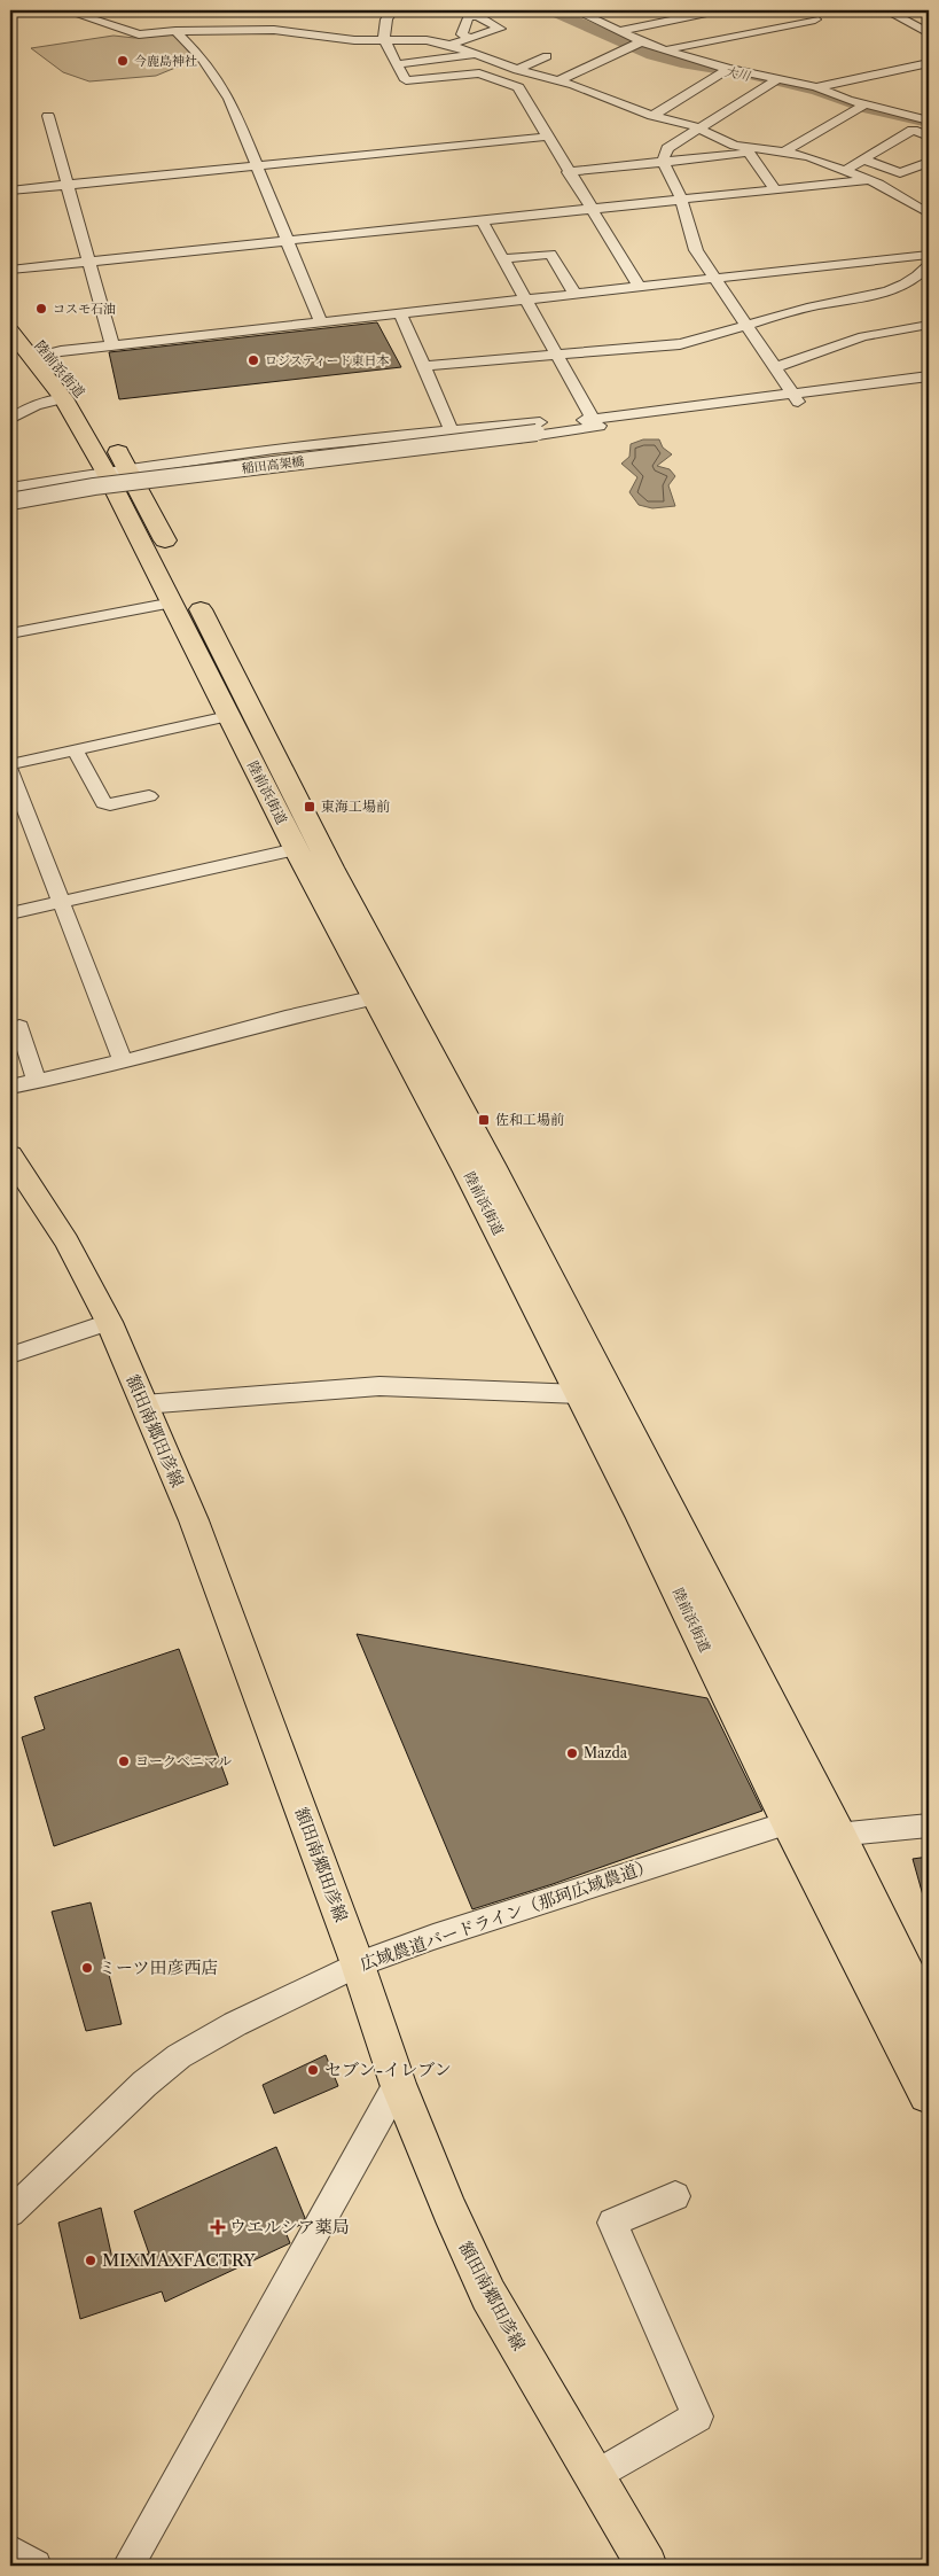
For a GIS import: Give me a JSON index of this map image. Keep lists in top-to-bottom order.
{
  "streets": {
    "highway": ["陸前浜街道"],
    "main road": ["額田南郷田彦線"],
    "street": ["稲田高架橋", "広域農道バードライン（那珂広域農道）"]
  },
  "crossings": [
    ["陸前浜街道", "広域農道バードライン（那珂広域農道）"],
    ["額田南郷田彦線", "広域農道バードライン（那珂広域農道）"]
  ],
  "water": ["大川"],
  "places": {
    "other": [
      "今鹿島神社",
      "コスモ石油",
      "ロジスティード東日本",
      "Mazda",
      "ヨークベニマル",
      "ミーツ田彦西店",
      "セブン-イレブン",
      "MIXMAXFACTRY"
    ],
    "transit": ["東海工場前", "佐和工場前"],
    "health": ["ウエルシア薬局"]
  }
}
